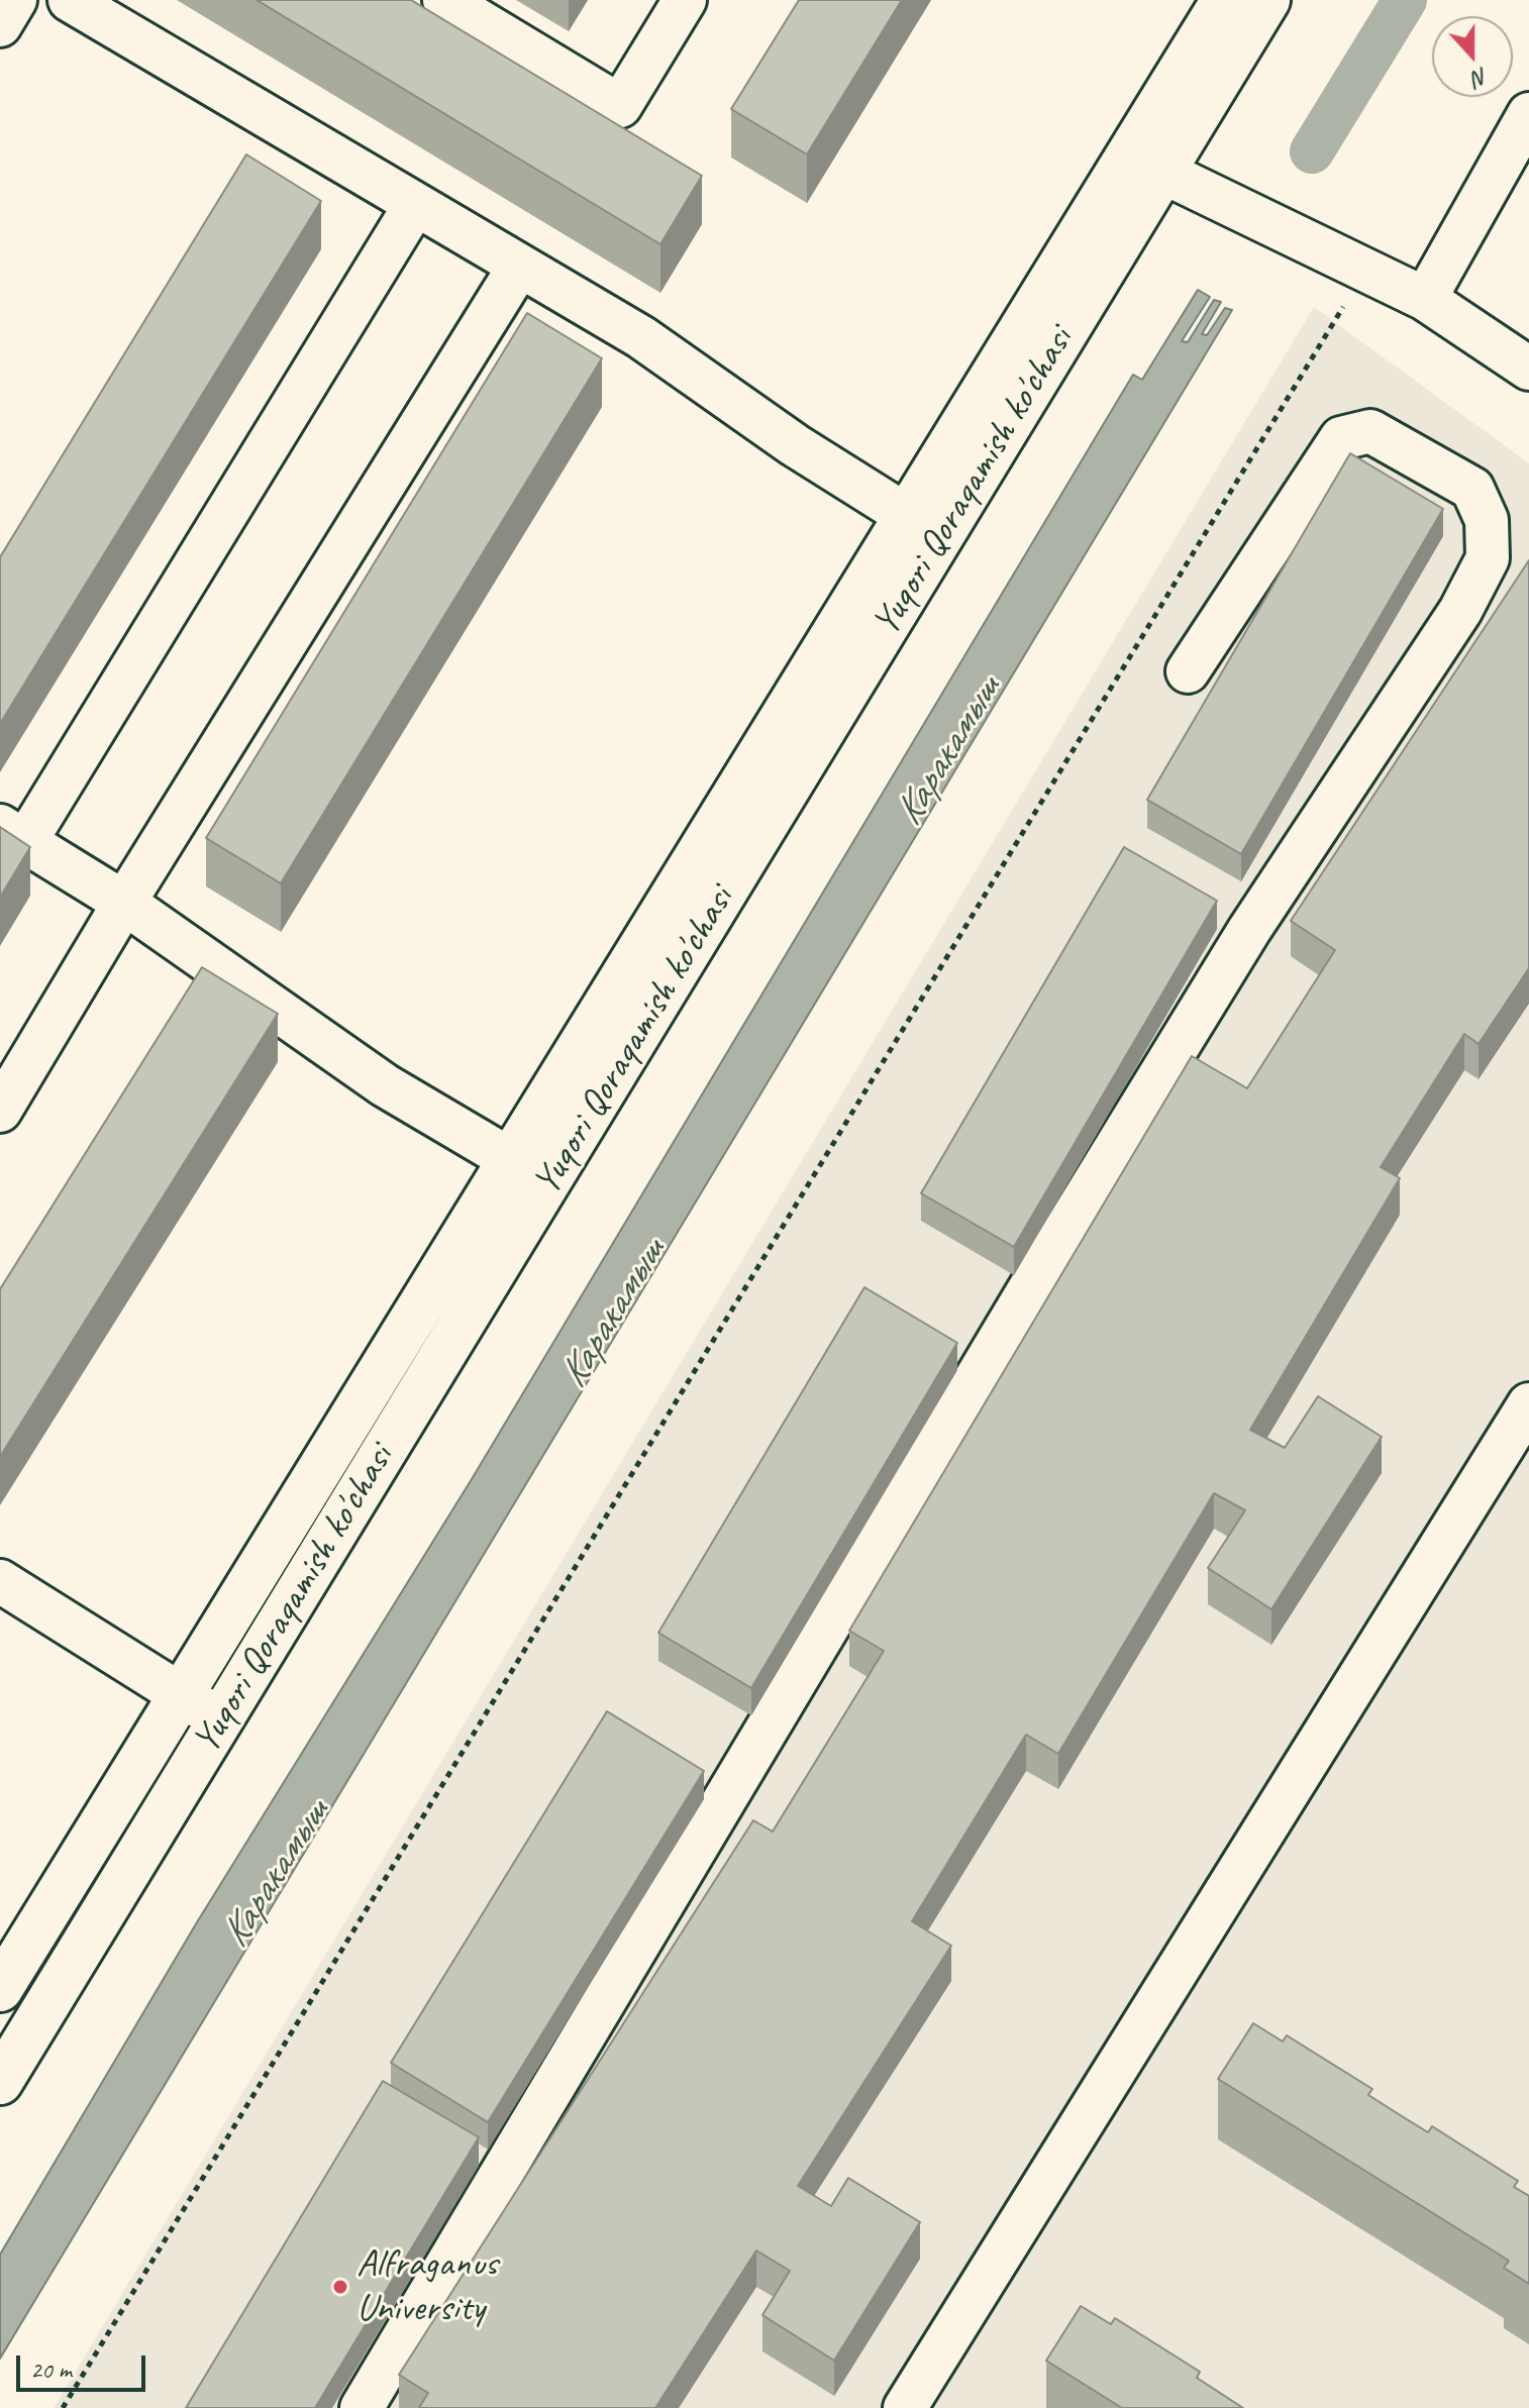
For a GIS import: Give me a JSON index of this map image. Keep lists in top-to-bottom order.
{
  "streets": {
    "main road": ["Yuqori Qoraqamish ko'chasi"]
  },
  "water": ["Каракамыш"],
  "places": ["Alfraganus University"],
  "scale_bar": "20 m",
  "north": "bottom"
}
